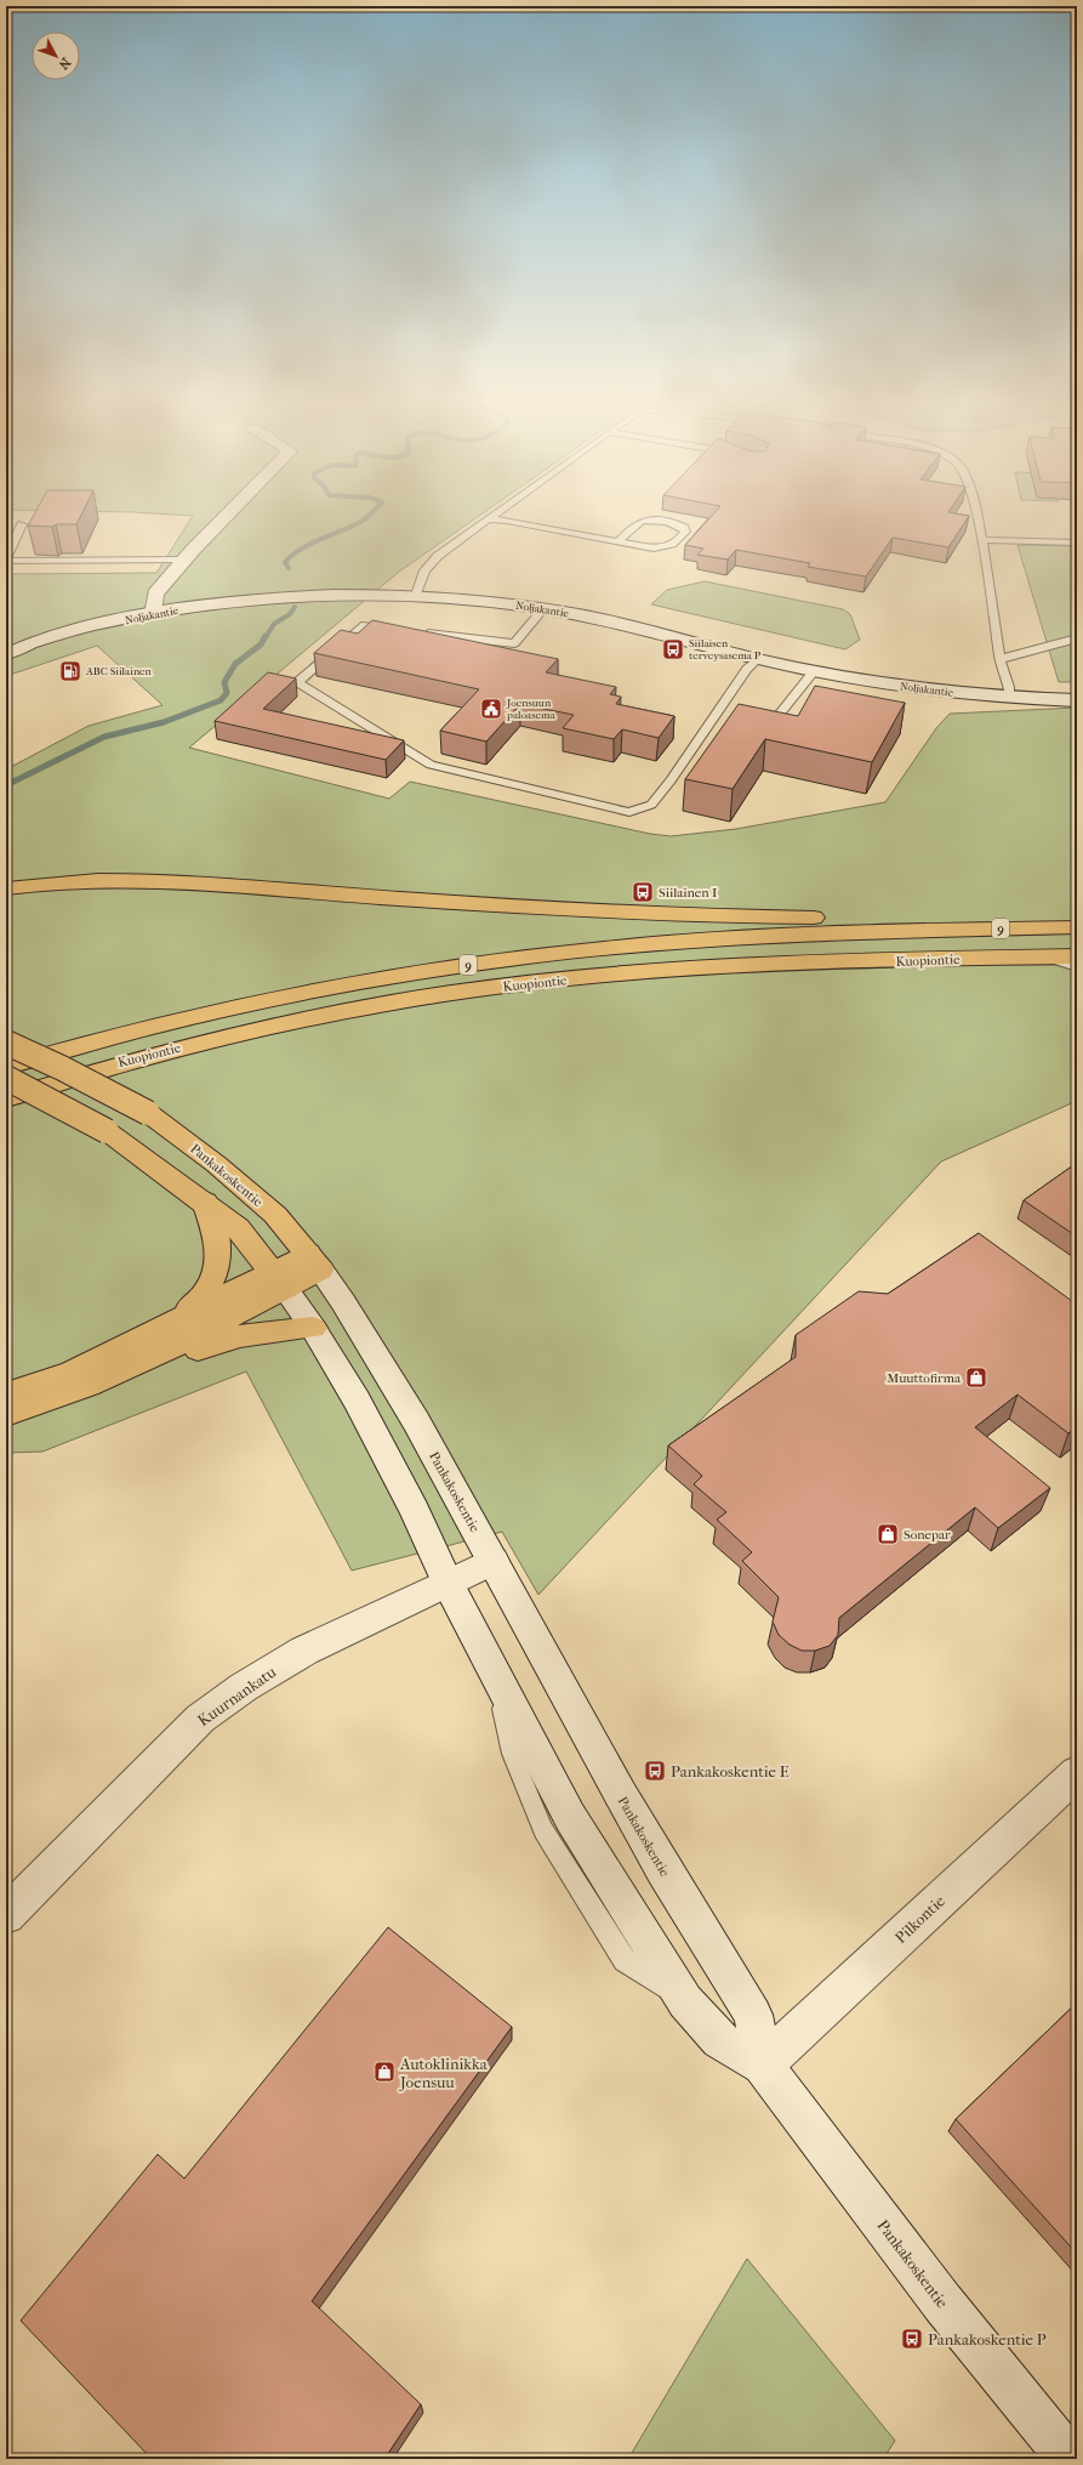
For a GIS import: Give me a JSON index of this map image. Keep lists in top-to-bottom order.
{
  "streets": {
    "main road": [
      "Noljakantie",
      "9",
      "Kuopiontie",
      "Pankakoskentie",
      "Kuurnankatu",
      "Pilkontie"
    ]
  },
  "crossings": [
    ["Pankakoskentie", "Kuurnankatu"],
    ["Pankakoskentie", "Pilkontie"]
  ],
  "places": {
    "bus stop": [
      "Siilaisen terveysasema P",
      "Siilainen I",
      "Pankakoskentie E",
      "Pankakoskentie P"
    ],
    "fuel station": ["ABC Siilainen"],
    "public building": ["Joensuun paloasema"],
    "shop": ["Muuttofirma", "Sonepar", "Autoklinikka Joensuu"]
  },
  "north": "bottom right"
}
